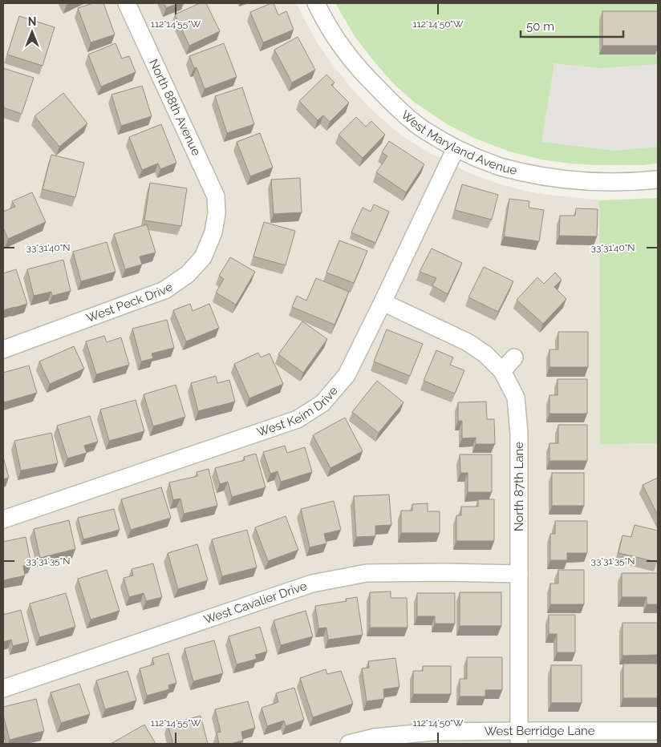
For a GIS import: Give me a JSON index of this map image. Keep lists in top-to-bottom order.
{
  "streets": {
    "street": [
      "North 88th Avenue",
      "West Maryland Avenue",
      "West Peck Drive",
      "West Keim Drive",
      "North 87th Lane",
      "West Cavalier Drive",
      "West Berridge Lane"
    ]
  },
  "crossings": [
    ["North 88th Avenue", "West Peck Drive"],
    ["West Maryland Avenue", "West Keim Drive"],
    ["West Keim Drive", "North 87th Lane"],
    ["North 87th Lane", "West Cavalier Drive"],
    ["North 87th Lane", "West Berridge Lane"]
  ],
  "scale_bar": "50 m",
  "north": "top",
  "coordinates": [
    "112°14'55\"W",
    "112°14'50\"W",
    "33°31'40\"N",
    "33°31'35\"N"
  ]
}
